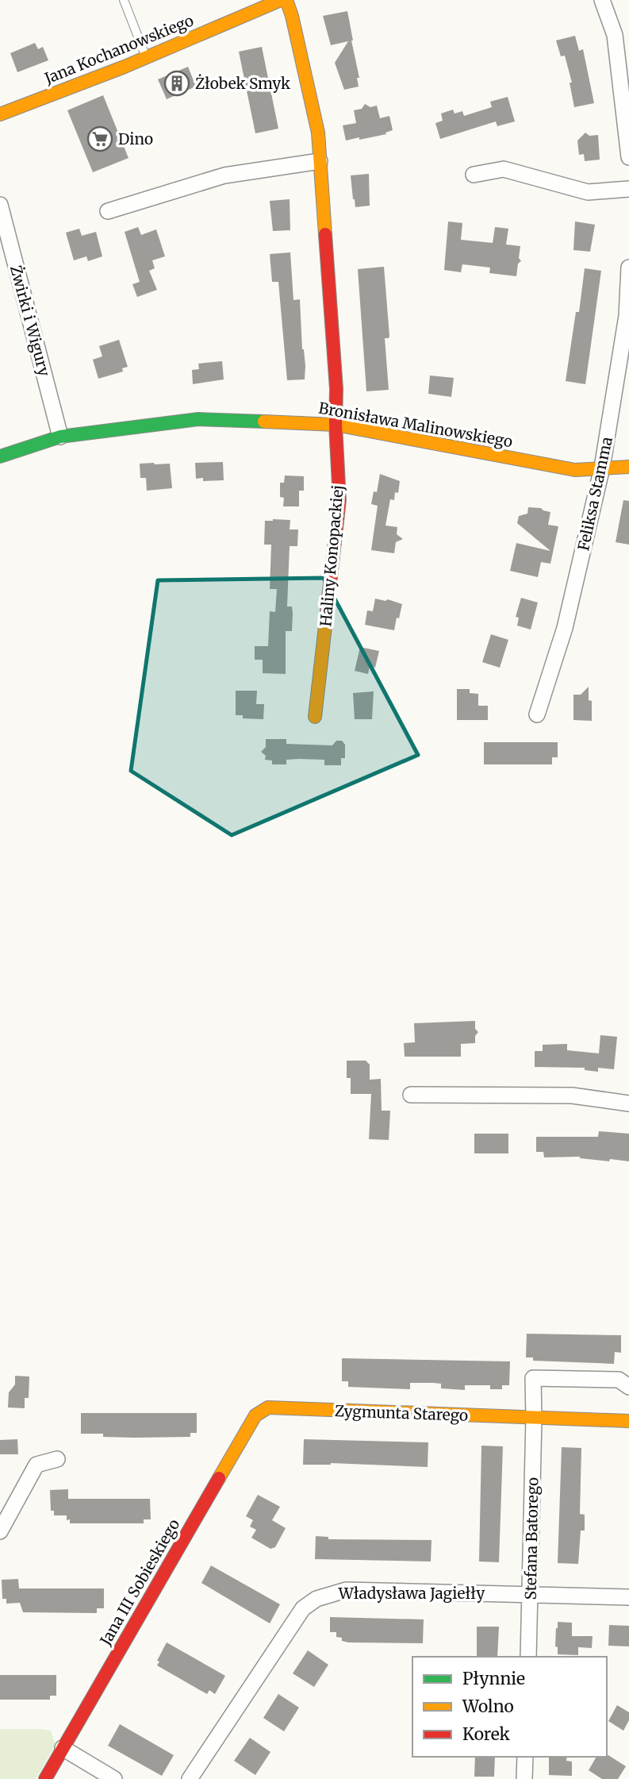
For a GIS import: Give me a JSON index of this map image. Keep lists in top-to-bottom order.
{
  "streets": {
    "street": [
      "Jana Kochanowskiego",
      "Żwirki i Wigury",
      "Bronisława Malinowskiego",
      "Feliksa Stamma",
      "Haliny Konopackiej",
      "Zygmunta Starego",
      "Stefana Batorego",
      "Jana III Sobieskiego",
      "Władysława Jagiełły"
    ]
  },
  "crossings": [
    ["Żwirki i Wigury", "Bronisława Malinowskiego"],
    ["Bronisława Malinowskiego", "Feliksa Stamma"],
    ["Bronisława Malinowskiego", "Haliny Konopackiej"],
    ["Zygmunta Starego", "Stefana Batorego"],
    ["Zygmunta Starego", "Jana III Sobieskiego"],
    ["Stefana Batorego", "Władysława Jagiełły"]
  ],
  "places": {
    "building": ["Żłobek Smyk"],
    "supermarket": ["Dino"]
  },
  "legend": ["Płynnie", "Wolno", "Korek"]
}
